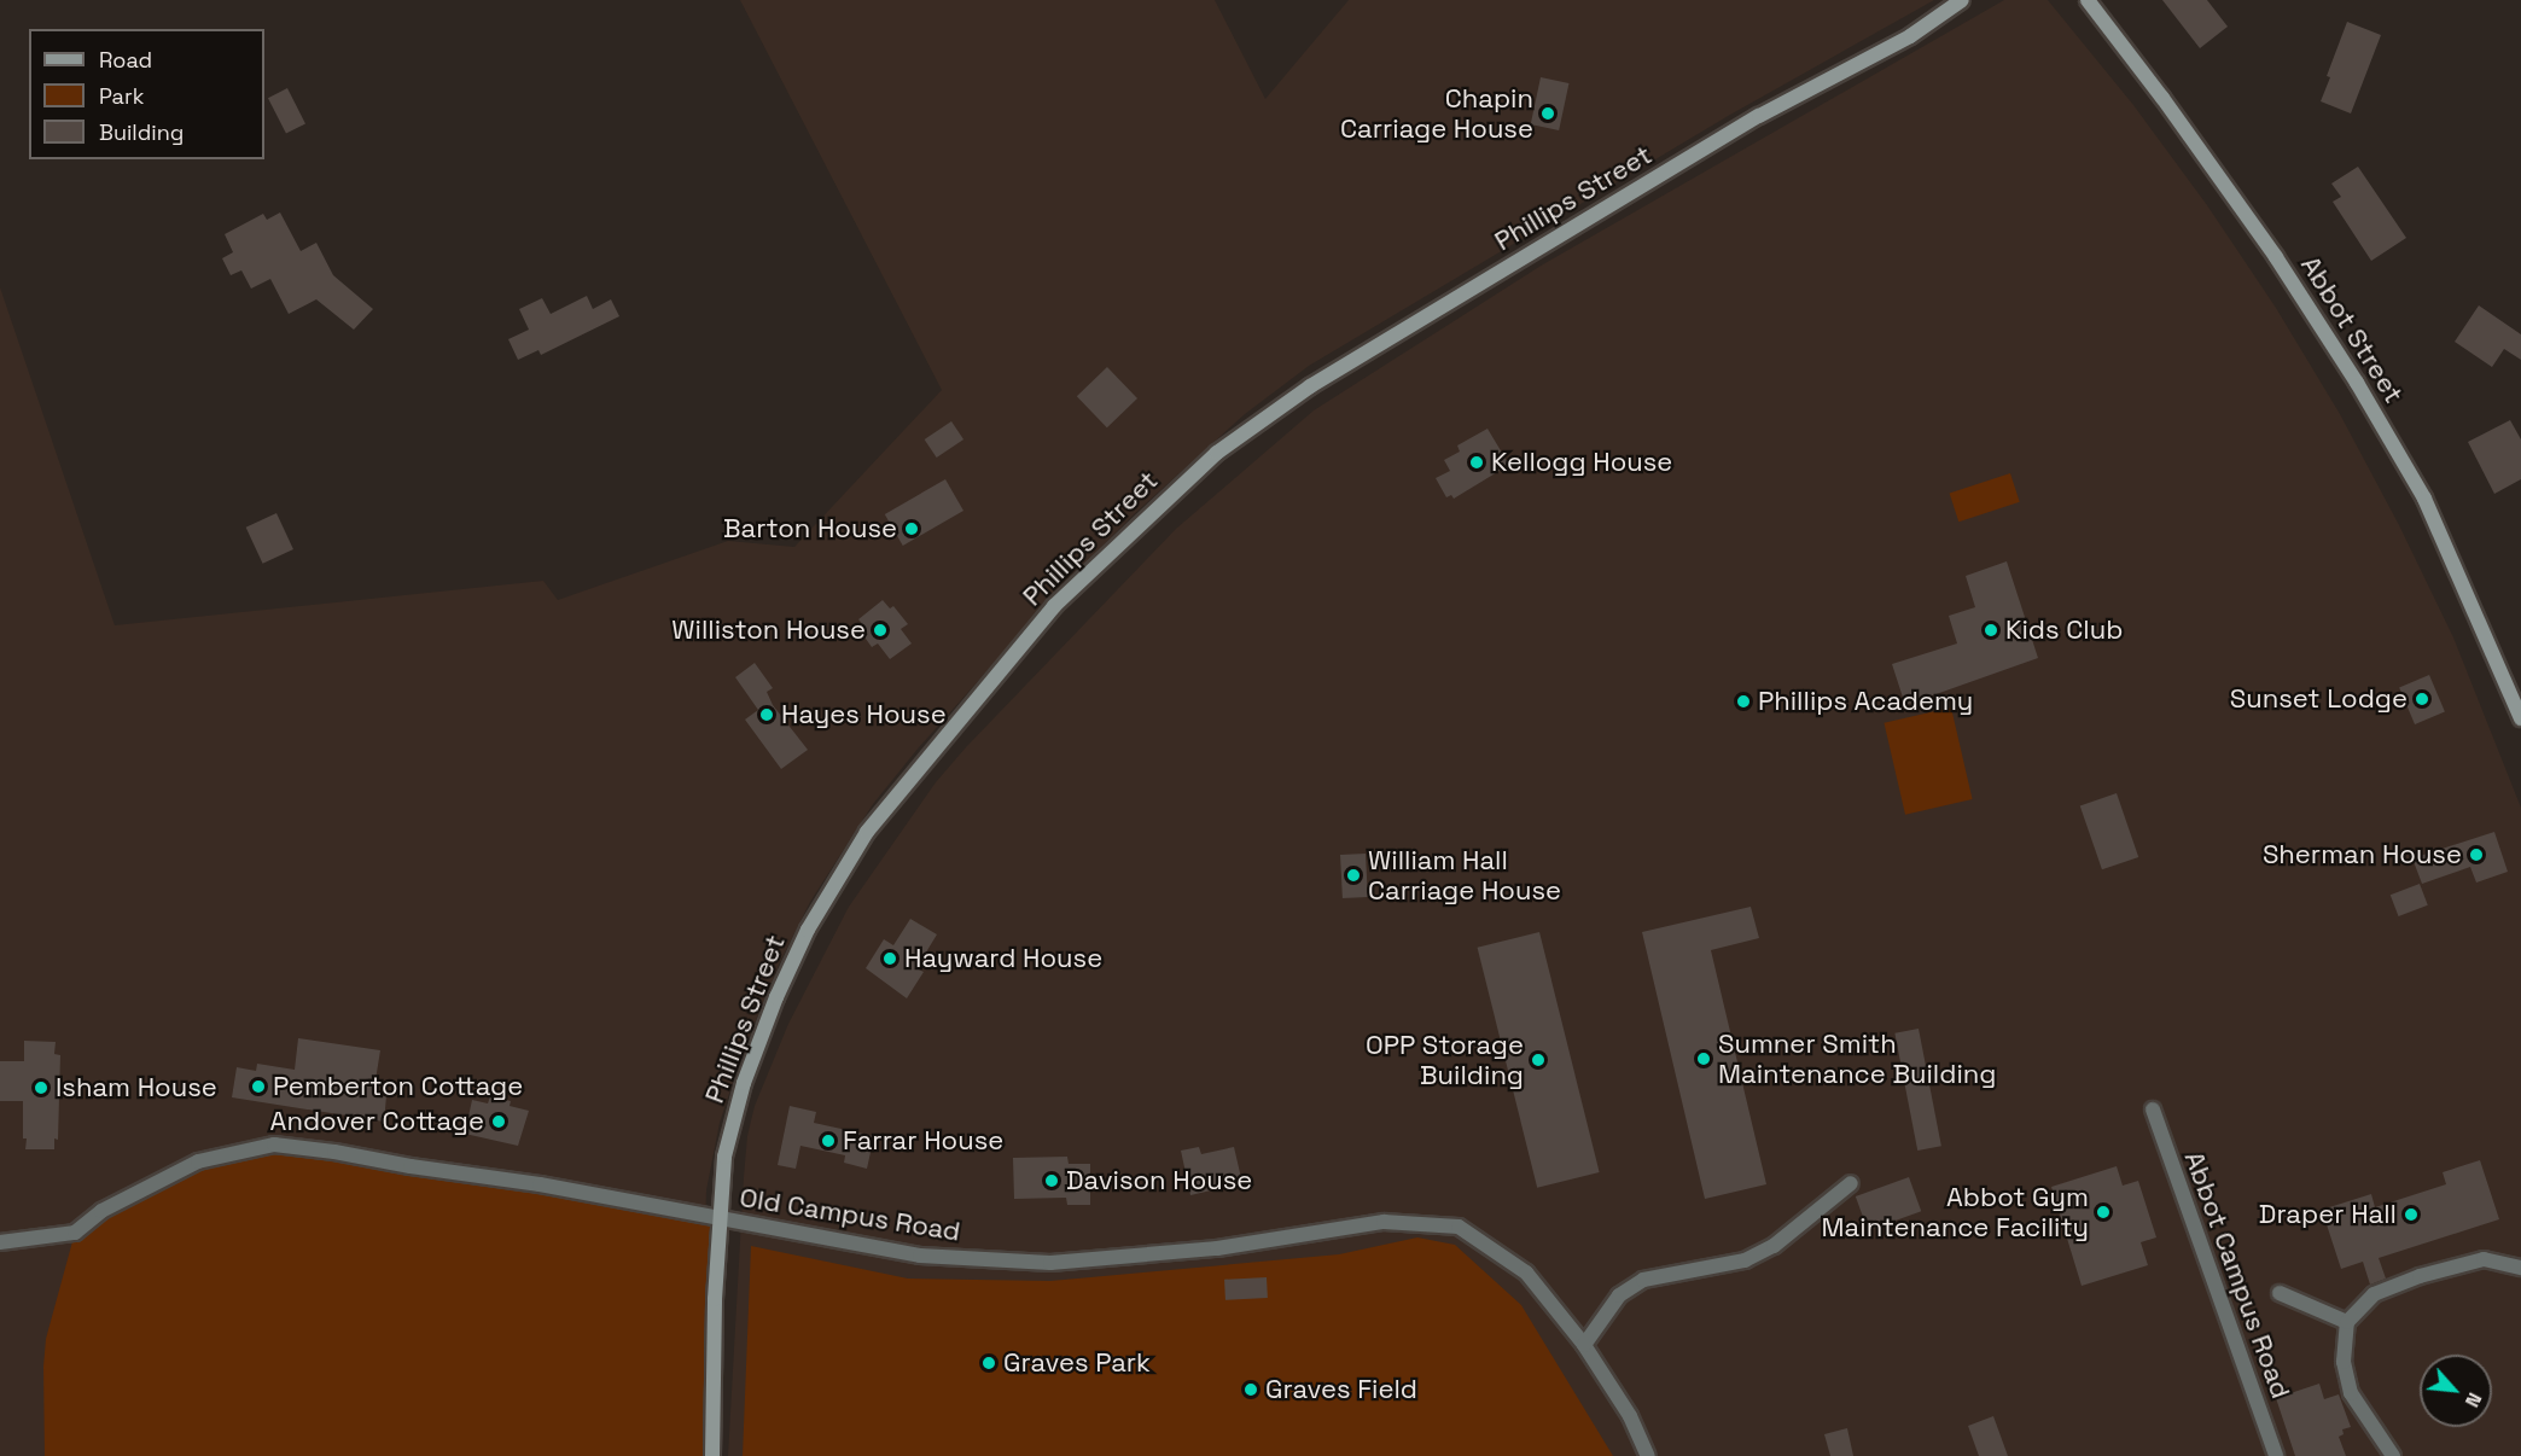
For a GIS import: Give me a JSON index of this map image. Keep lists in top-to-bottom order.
{
  "streets": {
    "street": [
      "Phillips Street",
      "Abbot Street",
      "Old Campus Road",
      "Abbot Campus Road"
    ]
  },
  "crossings": [
    ["Phillips Street", "Old Campus Road"]
  ],
  "places": [
    "Chapin Carriage House",
    "Kellogg House",
    "Barton House",
    "Williston House",
    "Kids Club",
    "Sunset Lodge",
    "Phillips Academy",
    "Hayes House",
    "Sherman House",
    "William Hall Carriage House",
    "Hayward House",
    "Sumner Smith Maintenance Building",
    "OPP Storage Building",
    "Pemberton Cottage",
    "Isham House",
    "Andover Cottage",
    "Farrar House",
    "Davison House",
    "Abbot Gym Maintenance Facility",
    "Draper Hall",
    "Graves Park",
    "Graves Field"
  ],
  "legend": ["Road", "Park", "Building"],
  "north": "bottom right"
}
